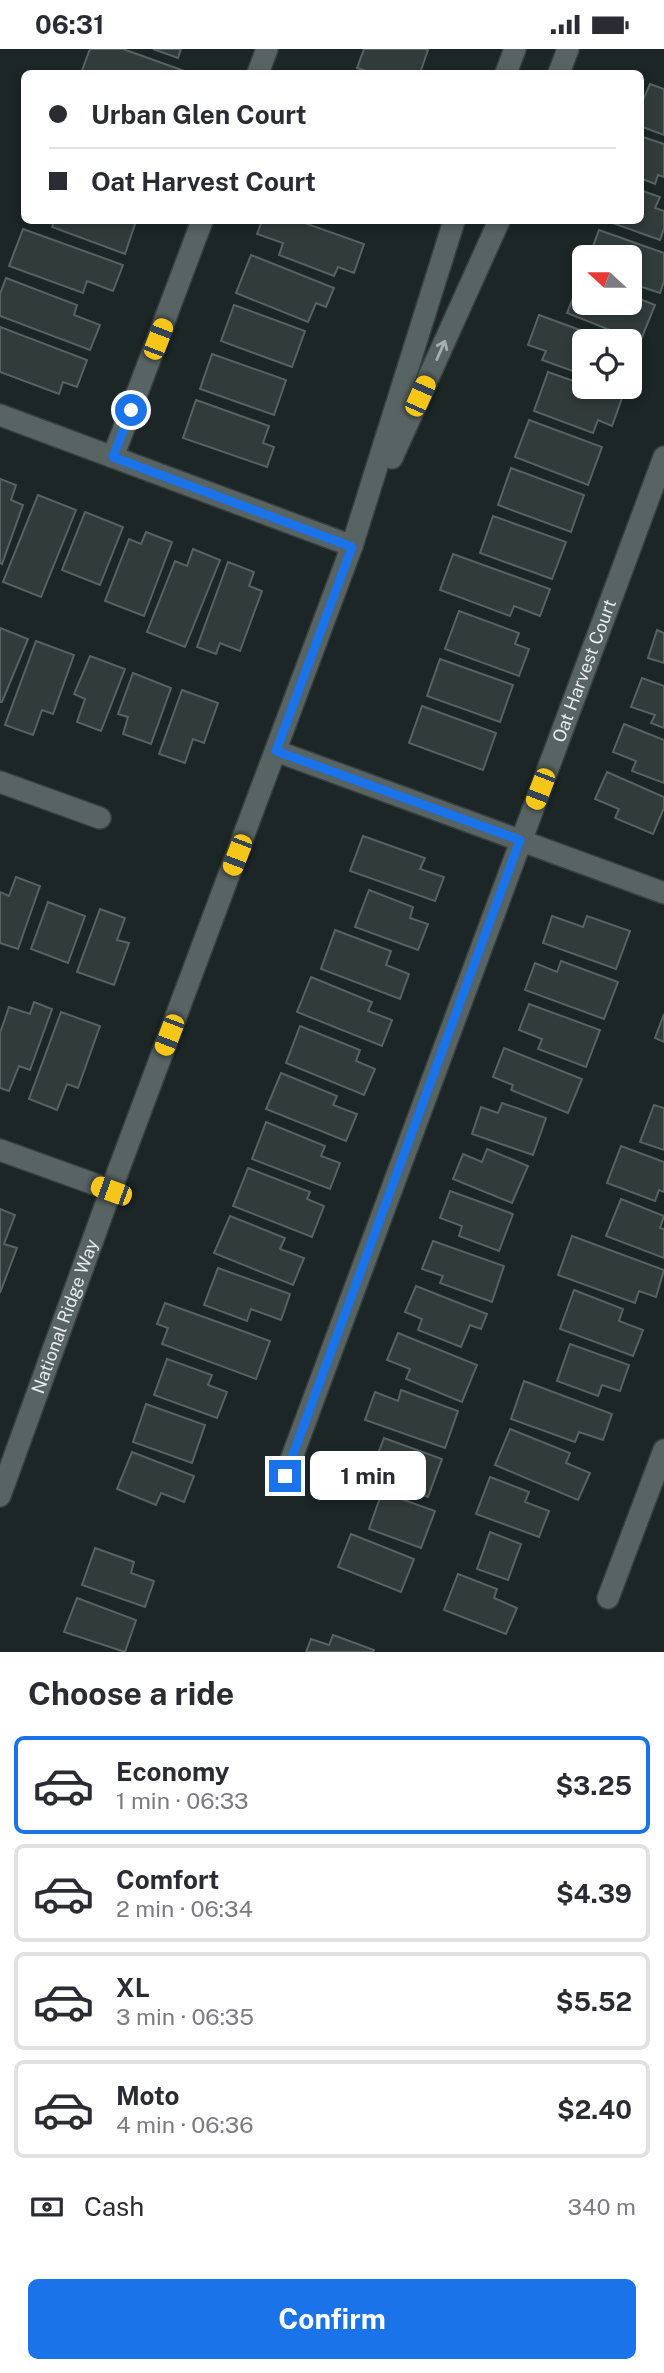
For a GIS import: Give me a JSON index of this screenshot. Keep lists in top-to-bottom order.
{
  "streets": {
    "street": ["Oat Harvest Court", "National Ridge Way"]
  },
  "north": "left",
  "page": {
    "status": "06:31",
    "banner": ["Urban Glen Court", "Oat Harvest Court"],
    "bubble": "1 min",
    "heading": "Choose a ride",
    "list": [
      {
        "name": "Economy",
        "note": "1 min · 06:33",
        "value": "$3.25"
      },
      {
        "name": "Comfort",
        "note": "2 min · 06:34",
        "value": "$4.39"
      },
      {
        "name": "XL",
        "note": "3 min · 06:35",
        "value": "$5.52"
      },
      {
        "name": "Moto",
        "note": "4 min · 06:36",
        "value": "$2.40"
      }
    ],
    "pay": ["Cash", "340 m"],
    "buttons": "Confirm"
  }
}
